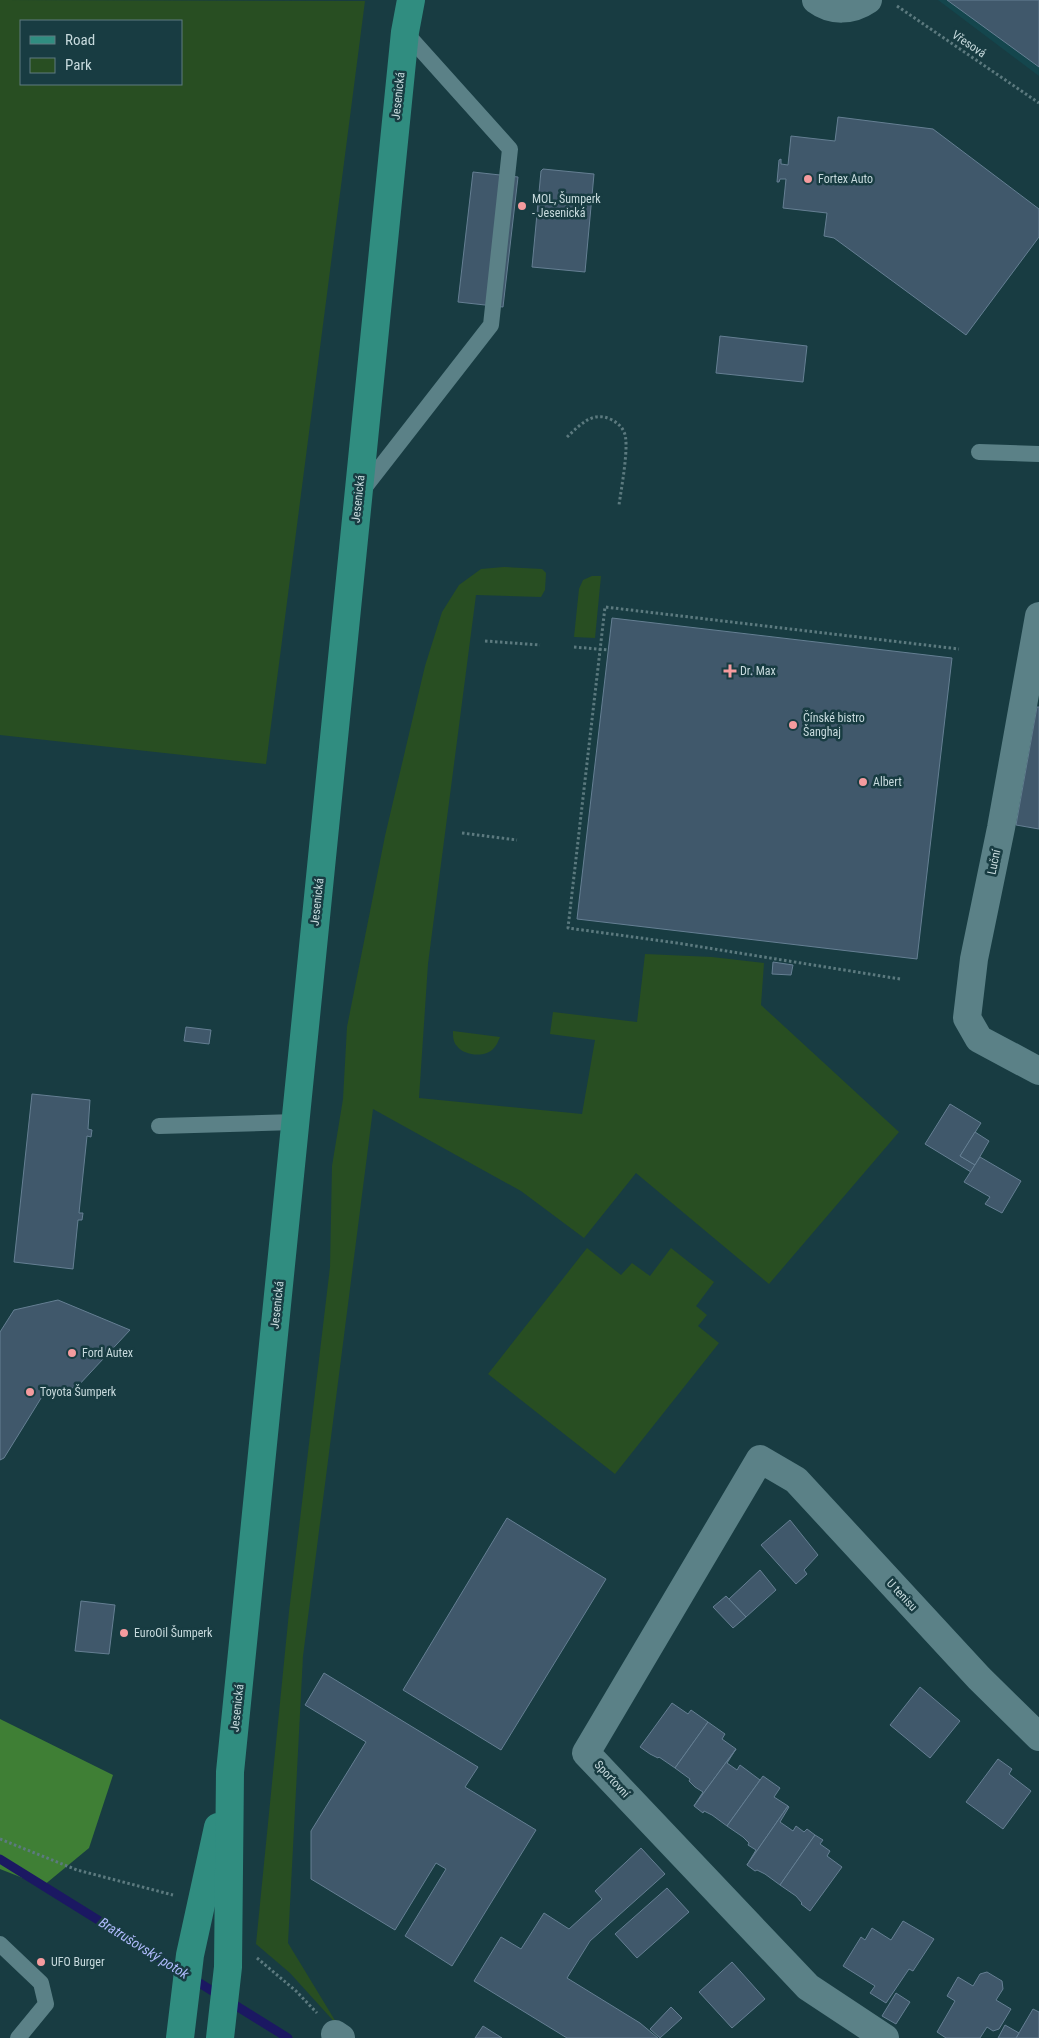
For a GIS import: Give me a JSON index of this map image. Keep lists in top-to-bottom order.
{
  "streets": {
    "main road": ["Jesenická"],
    "street": ["Luční", "U tenisu", "Sportovní"],
    "path": ["Vřesová"]
  },
  "crossings": [
    ["U tenisu", "Sportovní"]
  ],
  "water": ["Bratrušovský potok"],
  "places": {
    "other": [
      "Fortex Auto",
      "MOL, Šumperk - Jesenická",
      "Čínské bistro Šanghaj",
      "Albert",
      "Ford Autex",
      "Toyota Šumperk",
      "EuroOil Šumperk",
      "UFO Burger"
    ],
    "health": ["Dr. Max"]
  },
  "legend": ["Road", "Park"]
}
